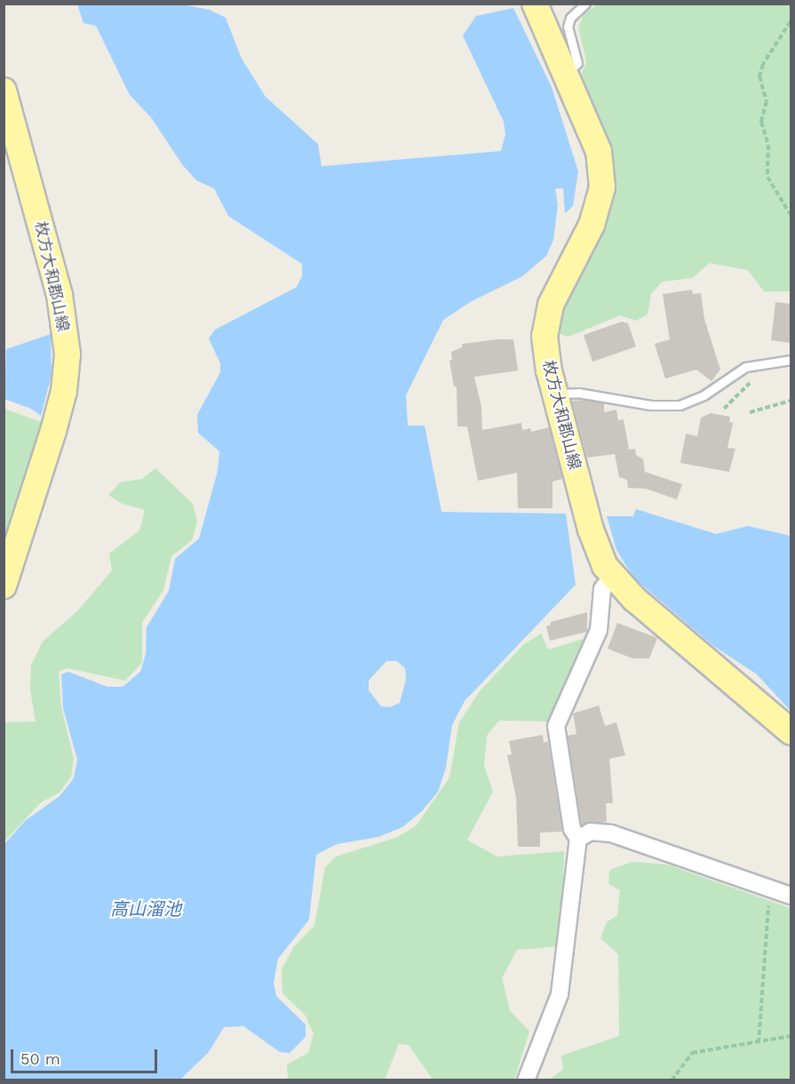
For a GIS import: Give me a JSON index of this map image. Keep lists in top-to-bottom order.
{
  "streets": {
    "main road": ["枚方大和郡山線"]
  },
  "water": ["高山溜池"],
  "scale_bar": "50 m"
}
